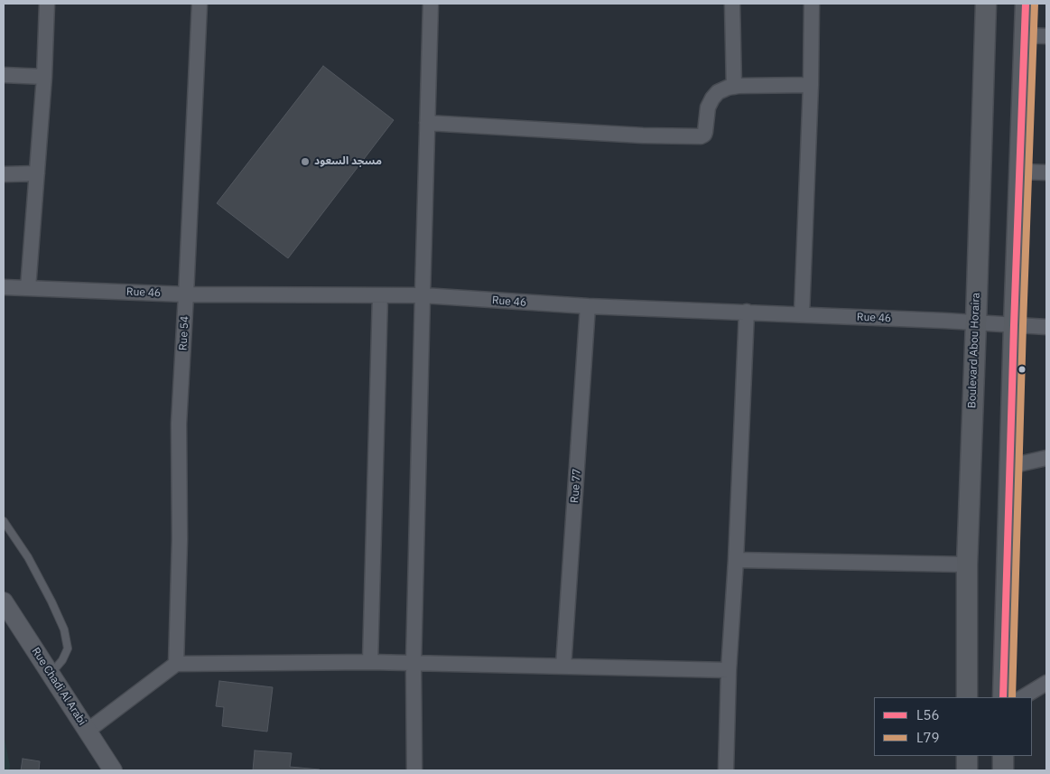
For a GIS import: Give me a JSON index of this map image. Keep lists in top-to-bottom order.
{
  "streets": {
    "main road": ["Boulevard Abou Horaira"],
    "street": [
      "Rue 46",
      "Rue 54",
      "Rue 77",
      "Rue Chadi Al Arabi"
    ]
  },
  "crossings": [
    ["Rue 46", "Rue 54"],
    ["Rue 46", "Boulevard Abou Horaira"],
    ["Rue 46", "Rue 77"]
  ],
  "places": ["مسجد السعود"],
  "lines": ["transit line L56", "transit line L79"],
  "legend": ["L56", "L79"]
}
